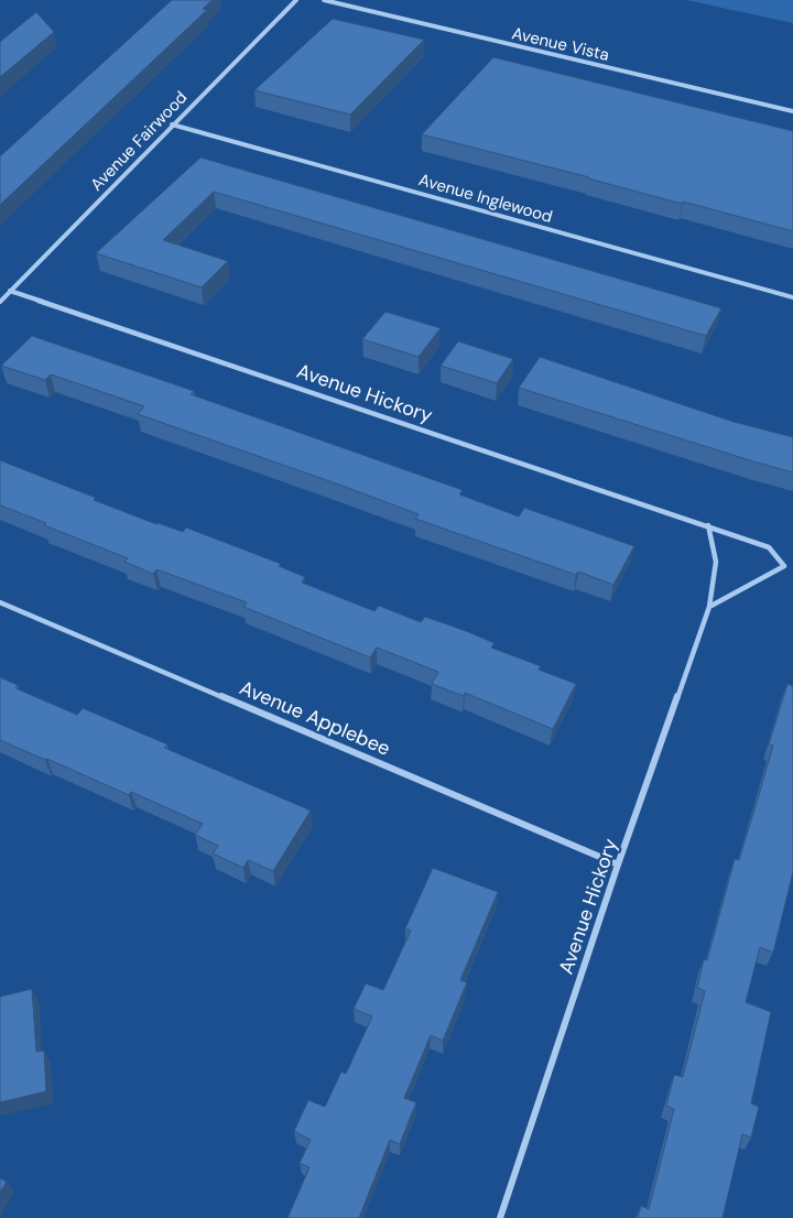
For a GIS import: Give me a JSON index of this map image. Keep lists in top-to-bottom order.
{
  "streets": {
    "street": [
      "Avenue Vista",
      "Avenue Fairwood",
      "Avenue Inglewood",
      "Avenue Hickory",
      "Avenue Applebee"
    ]
  },
  "crossings": [
    ["Avenue Fairwood", "Avenue Inglewood"],
    ["Avenue Fairwood", "Avenue Hickory"],
    ["Avenue Hickory", "Avenue Applebee"]
  ]
}
